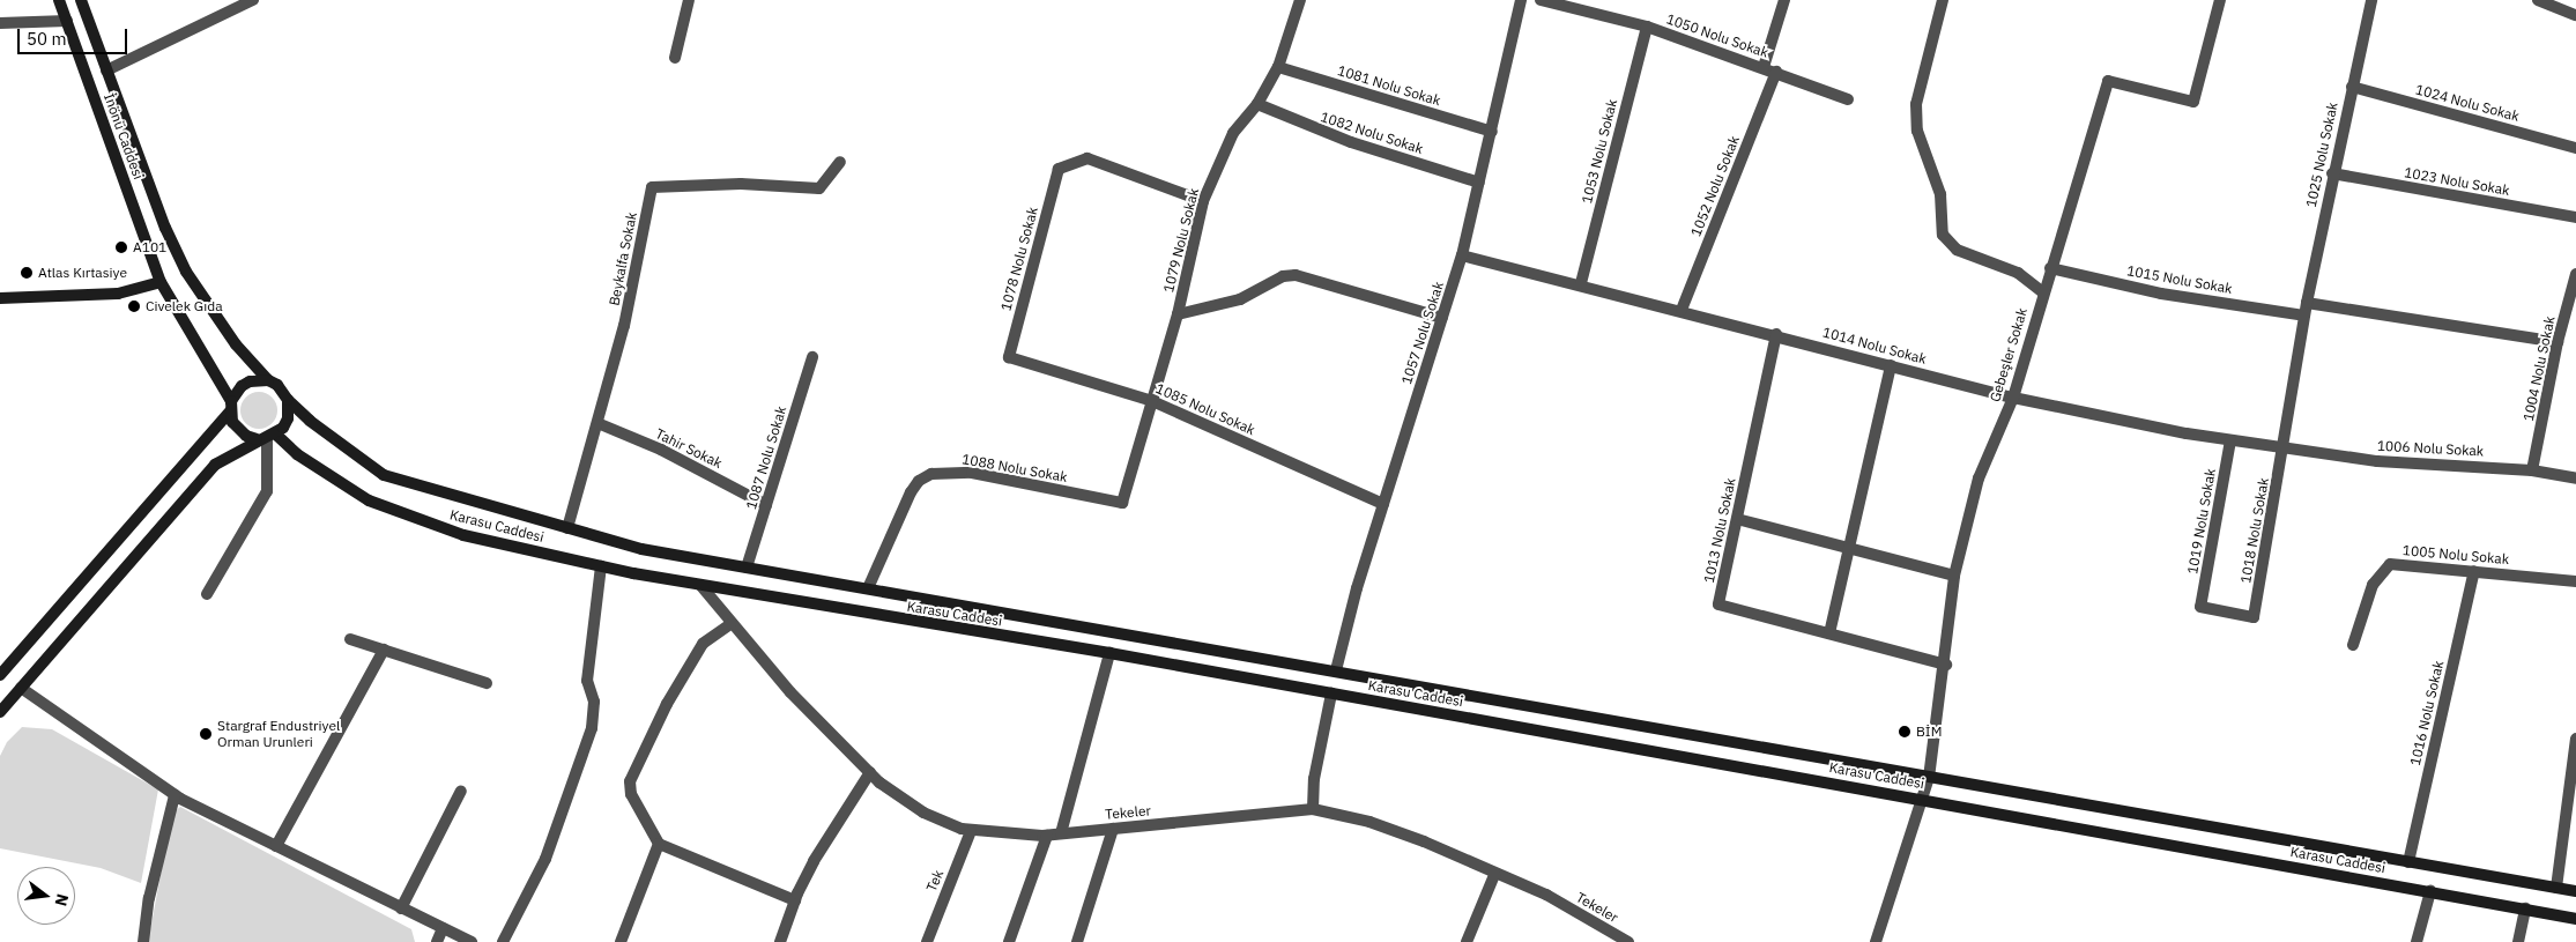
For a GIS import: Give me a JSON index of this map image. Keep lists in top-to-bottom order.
{
  "streets": {
    "main road": ["İnönü Caddesi", "Karasu Caddesi"],
    "street": [
      "1050 Nolu Sokak",
      "1081 Nolu Sokak",
      "1024 Nolu Sokak",
      "1082 Nolu Sokak",
      "1053 Nolu Sokak",
      "1025 Nolu Sokak",
      "1023 Nolu Sokak",
      "1052 Nolu Sokak",
      "1079 Nolu Sokak",
      "Beykalfa Sokak",
      "1078 Nolu Sokak",
      "1015 Nolu Sokak",
      "1057 Nolu Sokak",
      "1014 Nolu Sokak",
      "Gebeşler Sokak",
      "1004 Nolu Sokak",
      "1085 Nolu Sokak",
      "Tahir Sokak",
      "1006 Nolu Sokak",
      "1087 Nolu Sokak",
      "1088 Nolu Sokak",
      "1019 Nolu Sokak",
      "1013 Nolu Sokak",
      "1018 Nolu Sokak",
      "1005 Nolu Sokak",
      "1016 Nolu Sokak",
      "Tekeler",
      "Tek"
    ]
  },
  "crossings": [
    ["1050 Nolu Sokak", "1053 Nolu Sokak"],
    ["1050 Nolu Sokak", "1052 Nolu Sokak"],
    ["1081 Nolu Sokak", "1079 Nolu Sokak"],
    ["1081 Nolu Sokak", "1057 Nolu Sokak"],
    ["1024 Nolu Sokak", "1025 Nolu Sokak"],
    ["1082 Nolu Sokak", "1079 Nolu Sokak"],
    ["1082 Nolu Sokak", "1057 Nolu Sokak"],
    ["İnönü Caddesi", "Karasu Caddesi"],
    ["1053 Nolu Sokak", "1014 Nolu Sokak"],
    ["1025 Nolu Sokak", "1023 Nolu Sokak"],
    ["1025 Nolu Sokak", "1015 Nolu Sokak"],
    ["1025 Nolu Sokak", "1018 Nolu Sokak"],
    ["1052 Nolu Sokak", "1014 Nolu Sokak"],
    ["1079 Nolu Sokak", "1078 Nolu Sokak"],
    ["1079 Nolu Sokak", "1085 Nolu Sokak"],
    ["1079 Nolu Sokak", "1088 Nolu Sokak"],
    ["Beykalfa Sokak", "Tahir Sokak"],
    ["Beykalfa Sokak", "Karasu Caddesi"],
    ["1078 Nolu Sokak", "1085 Nolu Sokak"],
    ["1015 Nolu Sokak", "1018 Nolu Sokak"],
    ["1057 Nolu Sokak", "1014 Nolu Sokak"],
    ["1057 Nolu Sokak", "1085 Nolu Sokak"],
    ["1057 Nolu Sokak", "Karasu Caddesi"],
    ["1014 Nolu Sokak", "Gebeşler Sokak"],
    ["1014 Nolu Sokak", "1006 Nolu Sokak"],
    ["1014 Nolu Sokak", "1019 Nolu Sokak"],
    ["1014 Nolu Sokak", "1013 Nolu Sokak"],
    ["1014 Nolu Sokak", "1018 Nolu Sokak"],
    ["Gebeşler Sokak", "Karasu Caddesi"],
    ["Gebeşler Sokak", "1013 Nolu Sokak"],
    ["1004 Nolu Sokak", "1006 Nolu Sokak"],
    ["Tahir Sokak", "1087 Nolu Sokak"],
    ["1006 Nolu Sokak", "1018 Nolu Sokak"],
    ["1087 Nolu Sokak", "Karasu Caddesi"],
    ["1088 Nolu Sokak", "Karasu Caddesi"],
    ["1019 Nolu Sokak", "1018 Nolu Sokak"],
    ["Karasu Caddesi", "1016 Nolu Sokak"],
    ["Karasu Caddesi", "Tekeler"],
    ["1005 Nolu Sokak", "1016 Nolu Sokak"],
    ["Tekeler", "Tek"]
  ],
  "places": [
    "A101",
    "Atlas Kırtasiye",
    "Civelek Gıda",
    "BİM",
    "Stargraf Endustriyel Orman Urunleri"
  ],
  "scale_bar": "50 m",
  "north": "right"
}
